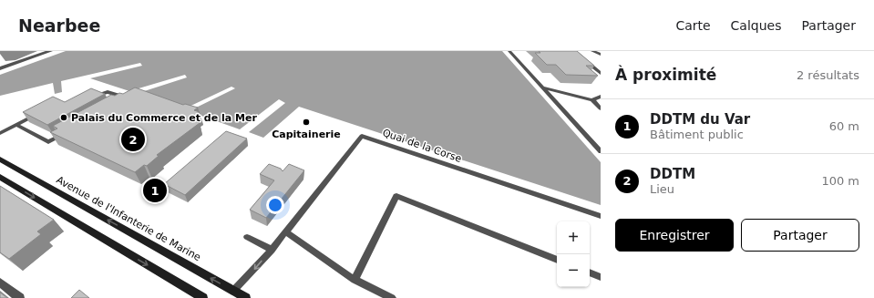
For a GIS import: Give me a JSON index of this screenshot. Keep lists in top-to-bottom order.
{
  "streets": {
    "main road": ["Avenue de l'Infanterie de Marine"],
    "lane": ["Quai de la Corse"]
  },
  "places": ["Palais du Commerce et de la Mer", "Capitainerie"],
  "page": {
    "header": "Nearbee",
    "nav": ["Carte", "Calques", "Partager"],
    "heading": ["À proximité", "2 résultats"],
    "list": [
      {
        "mark": "1",
        "name": "DDTM du Var",
        "note": "Bâtiment public",
        "value": "60 m"
      },
      {
        "mark": "2",
        "name": "DDTM",
        "note": "Lieu",
        "value": "100 m"
      }
    ],
    "pins": ["2", "1"],
    "buttons": ["Enregistrer", "Partager"],
    "map_buttons": ["+", "−"]
  }
}
